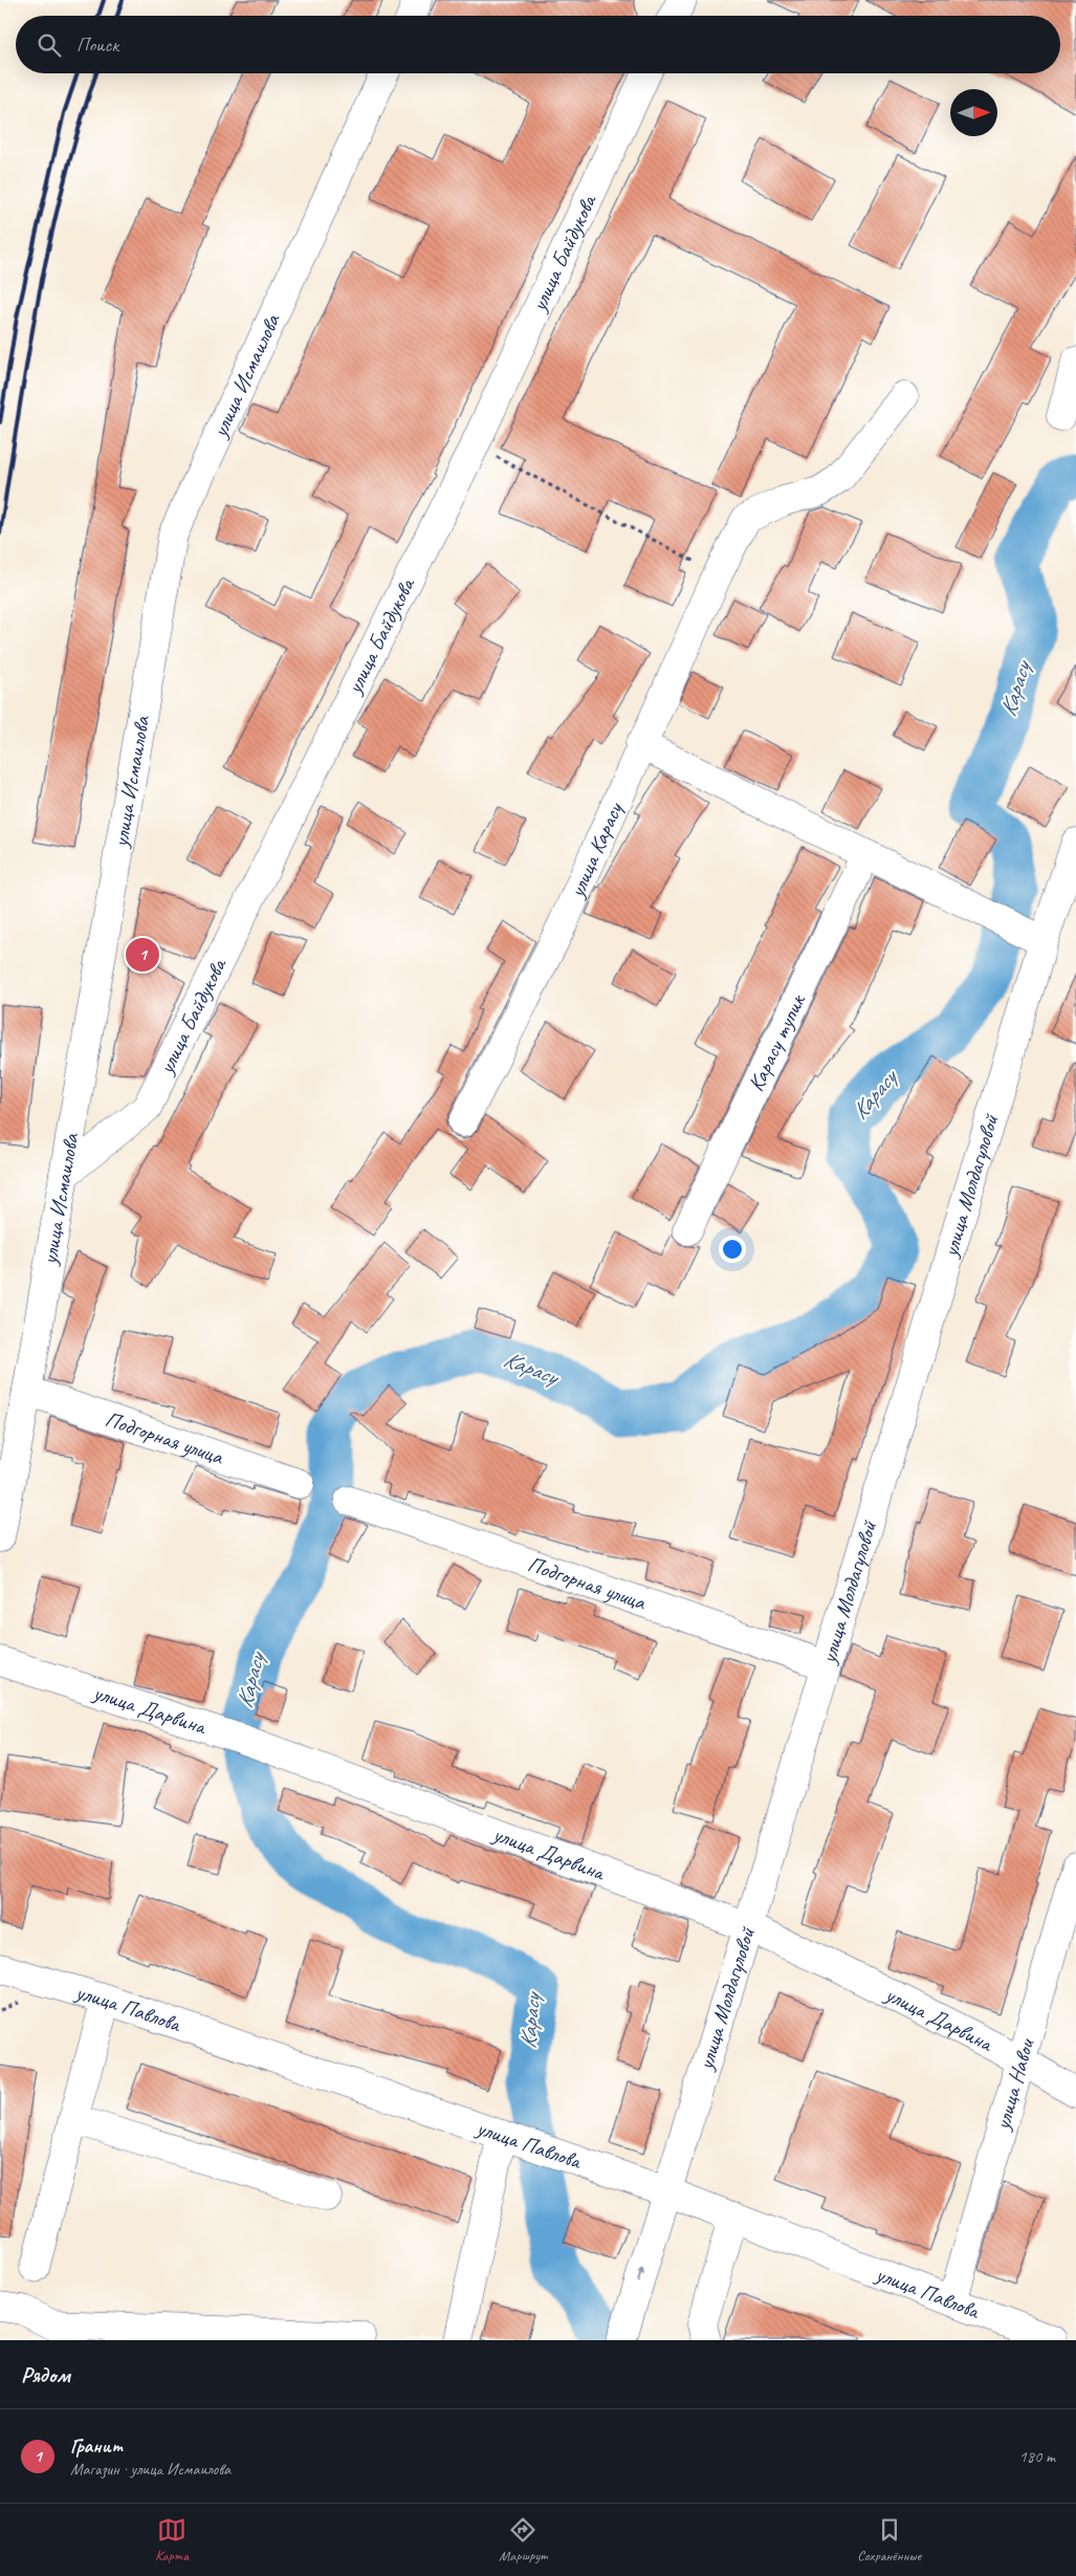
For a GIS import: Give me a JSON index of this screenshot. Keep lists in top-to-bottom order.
{
  "streets": {
    "street": [
      "улица Байдукова",
      "улица Исмаилова",
      "улица Карасу",
      "Карасу тупик",
      "улица Молдагуловой",
      "Подгорная улица",
      "улица Дарвина",
      "улица Павлова",
      "улица Навои"
    ]
  },
  "crossings": [
    ["улица Байдукова", "улица Исмаилова"],
    ["улица Исмаилова", "Подгорная улица"],
    ["улица Молдагуловой", "Подгорная улица"],
    ["улица Молдагуловой", "улица Дарвина"],
    ["улица Молдагуловой", "улица Павлова"],
    ["улица Дарвина", "улица Навои"],
    ["улица Павлова", "улица Навои"]
  ],
  "water": ["Карасу"],
  "north": "right",
  "page": {
    "search": "Поиск",
    "pins": "1",
    "heading": "Рядом",
    "list": [
      {
        "mark": "1",
        "name": "Гранит",
        "note": "Магазин · улица Исмаилова",
        "value": "180 m"
      }
    ],
    "nav": ["Карта", "Маршрут", "Сохранённые"]
  }
}
